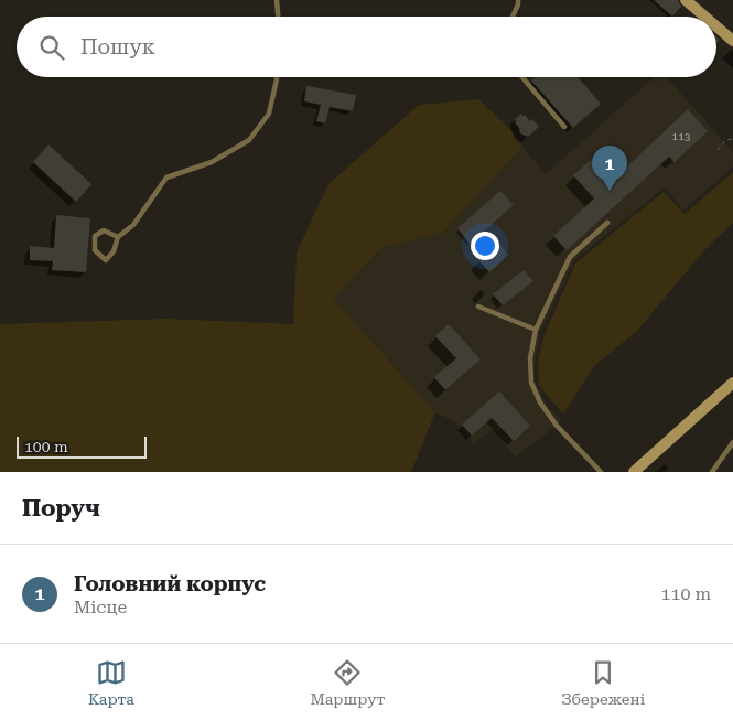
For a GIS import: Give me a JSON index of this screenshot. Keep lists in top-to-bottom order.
{
  "house_numbers": ["113"],
  "scale_bar": "100 m",
  "page": {
    "search": "Пошук",
    "pins": "1",
    "scale": "100 m",
    "heading": "Поруч",
    "list": [
      {
        "mark": "1",
        "name": "Головний корпус",
        "note": "Місце",
        "value": "110 m"
      }
    ],
    "nav": ["Карта", "Маршрут", "Збережені"]
  }
}
